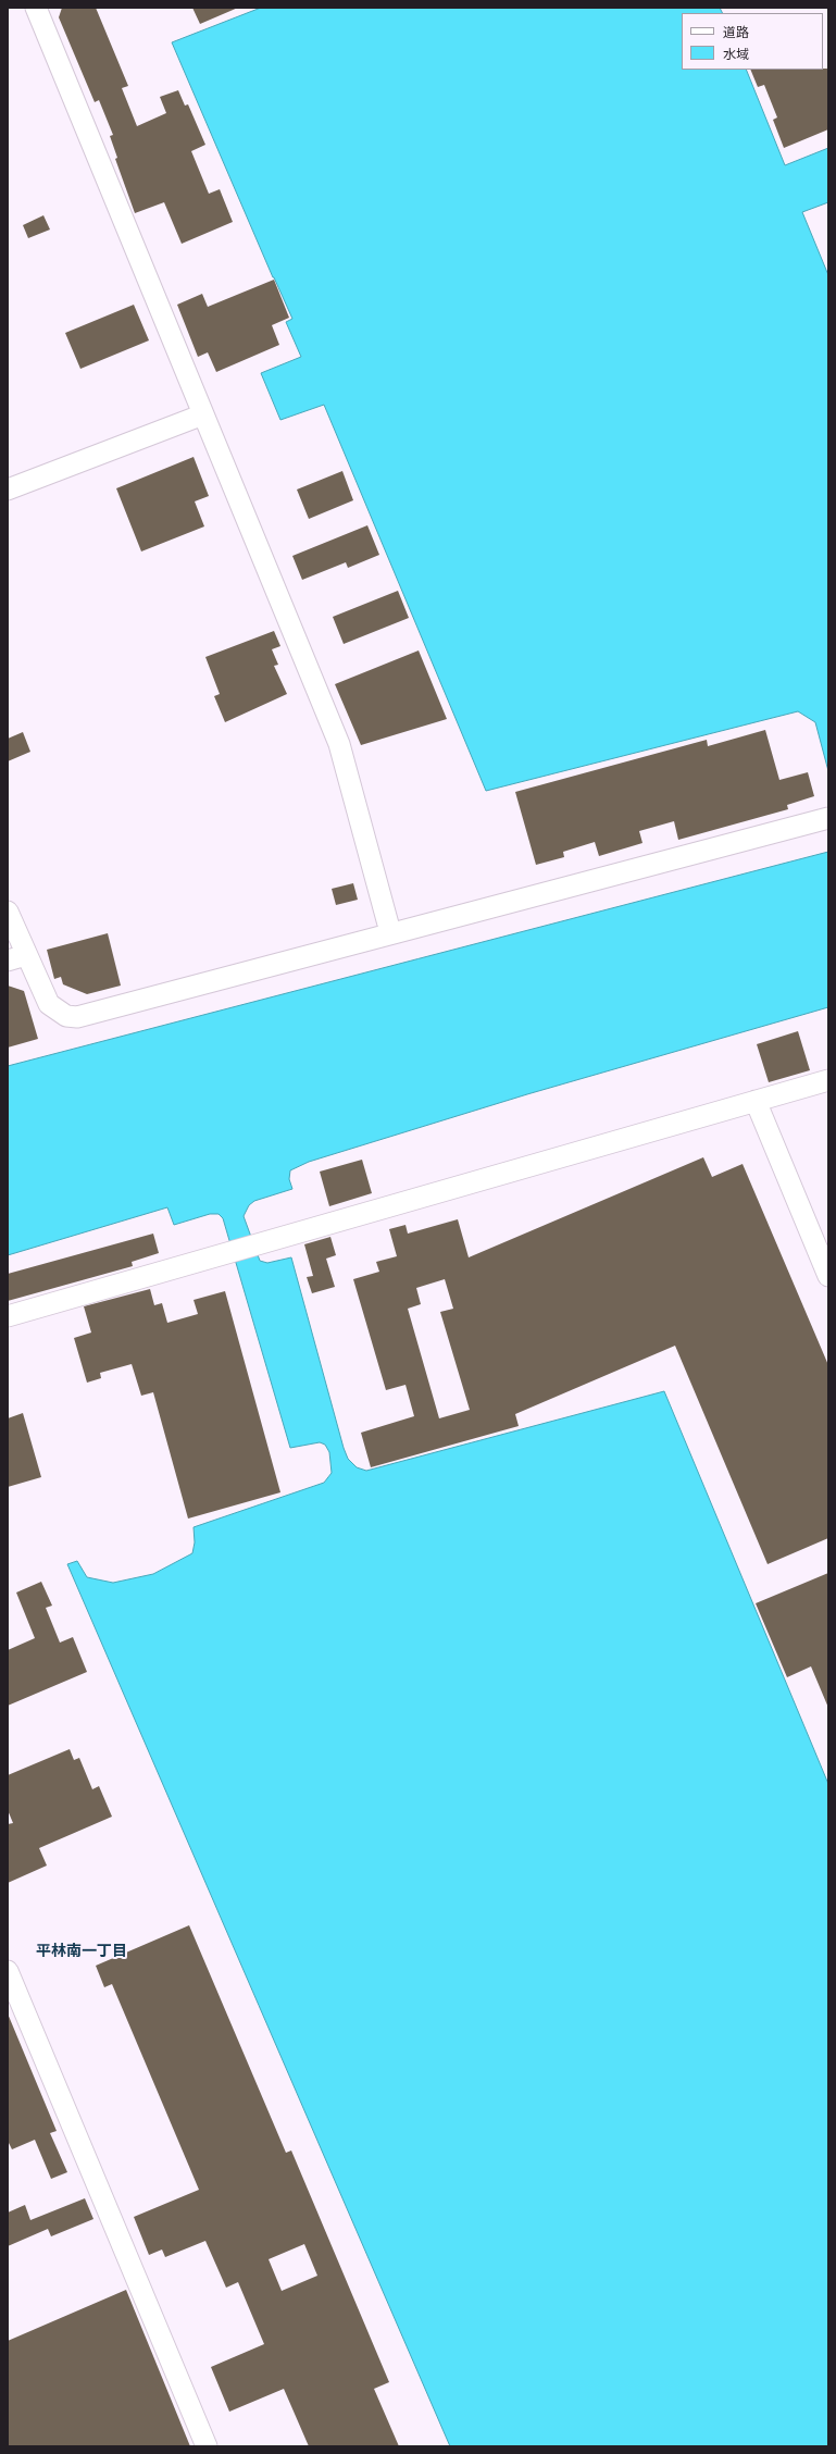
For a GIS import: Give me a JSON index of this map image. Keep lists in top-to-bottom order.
{
  "districts": ["平林南一丁目"],
  "legend": ["道路", "水域"]
}
